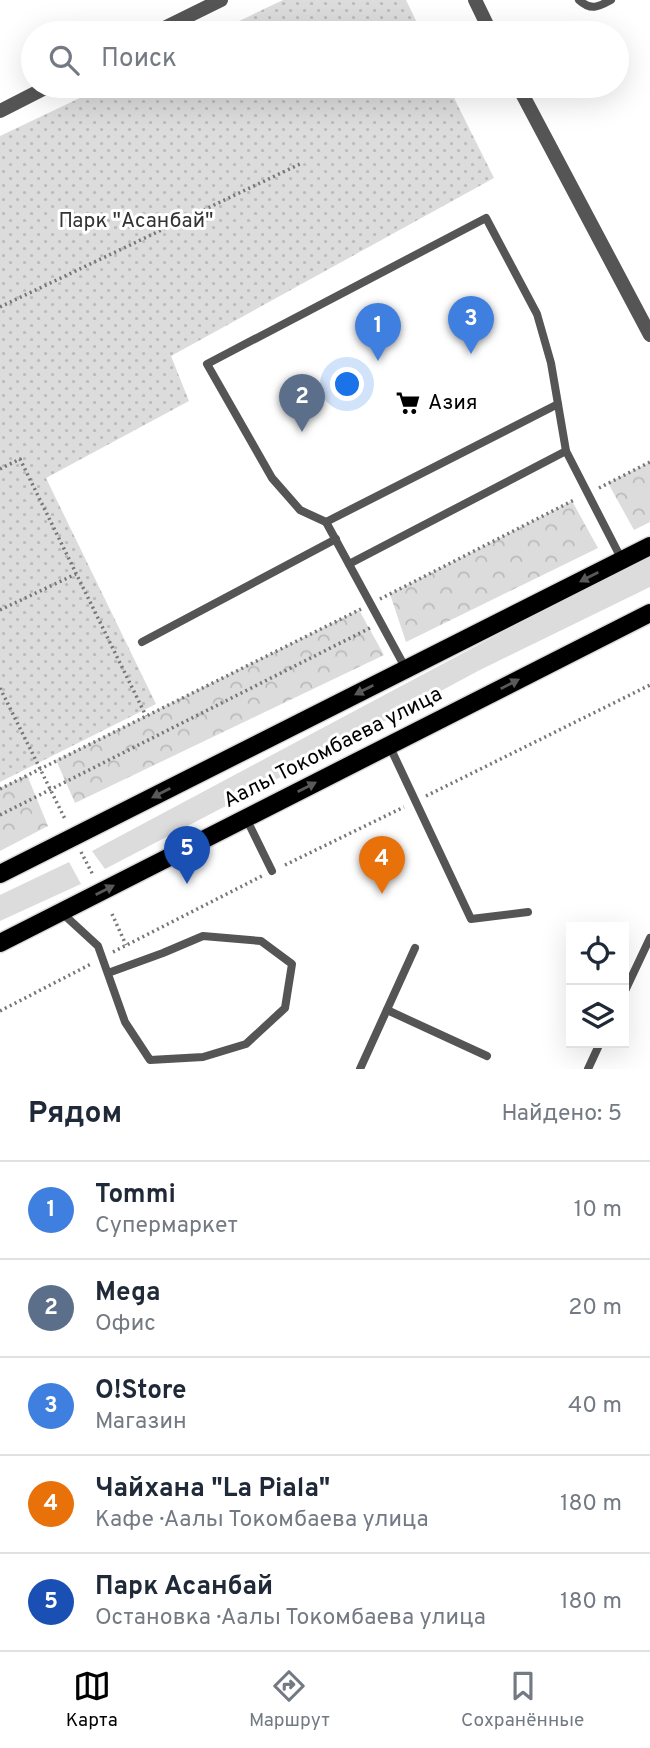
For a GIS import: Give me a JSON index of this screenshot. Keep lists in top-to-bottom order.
{
  "streets": {
    "main road": ["Аалы Токомбаева улица"]
  },
  "parks": ["Парк \"Асанбай\""],
  "places": {
    "supermarket": ["Азия"]
  },
  "page": {
    "search": "Поиск",
    "pins": [
      "3",
      "1",
      "2",
      "5",
      "4"
    ],
    "heading": ["Рядом", "Найдено: 5"],
    "list": [
      {
        "mark": "1",
        "name": "Tommi",
        "note": "Супермаркет",
        "value": "10 m"
      },
      {
        "mark": "2",
        "name": "Mega",
        "note": "Офис",
        "value": "20 m"
      },
      {
        "mark": "3",
        "name": "O!Store",
        "note": "Магазин",
        "value": "40 m"
      },
      {
        "mark": "4",
        "name": "Чайхана \"La Piala\"",
        "note": "Кафе · Аалы Токомбаева улица",
        "value": "180 m"
      },
      {
        "mark": "5",
        "name": "Парк Асанбай",
        "note": "Остановка · Аалы Токомбаева улица",
        "value": "180 m"
      }
    ],
    "nav": ["Карта", "Маршрут", "Сохранённые"]
  }
}
